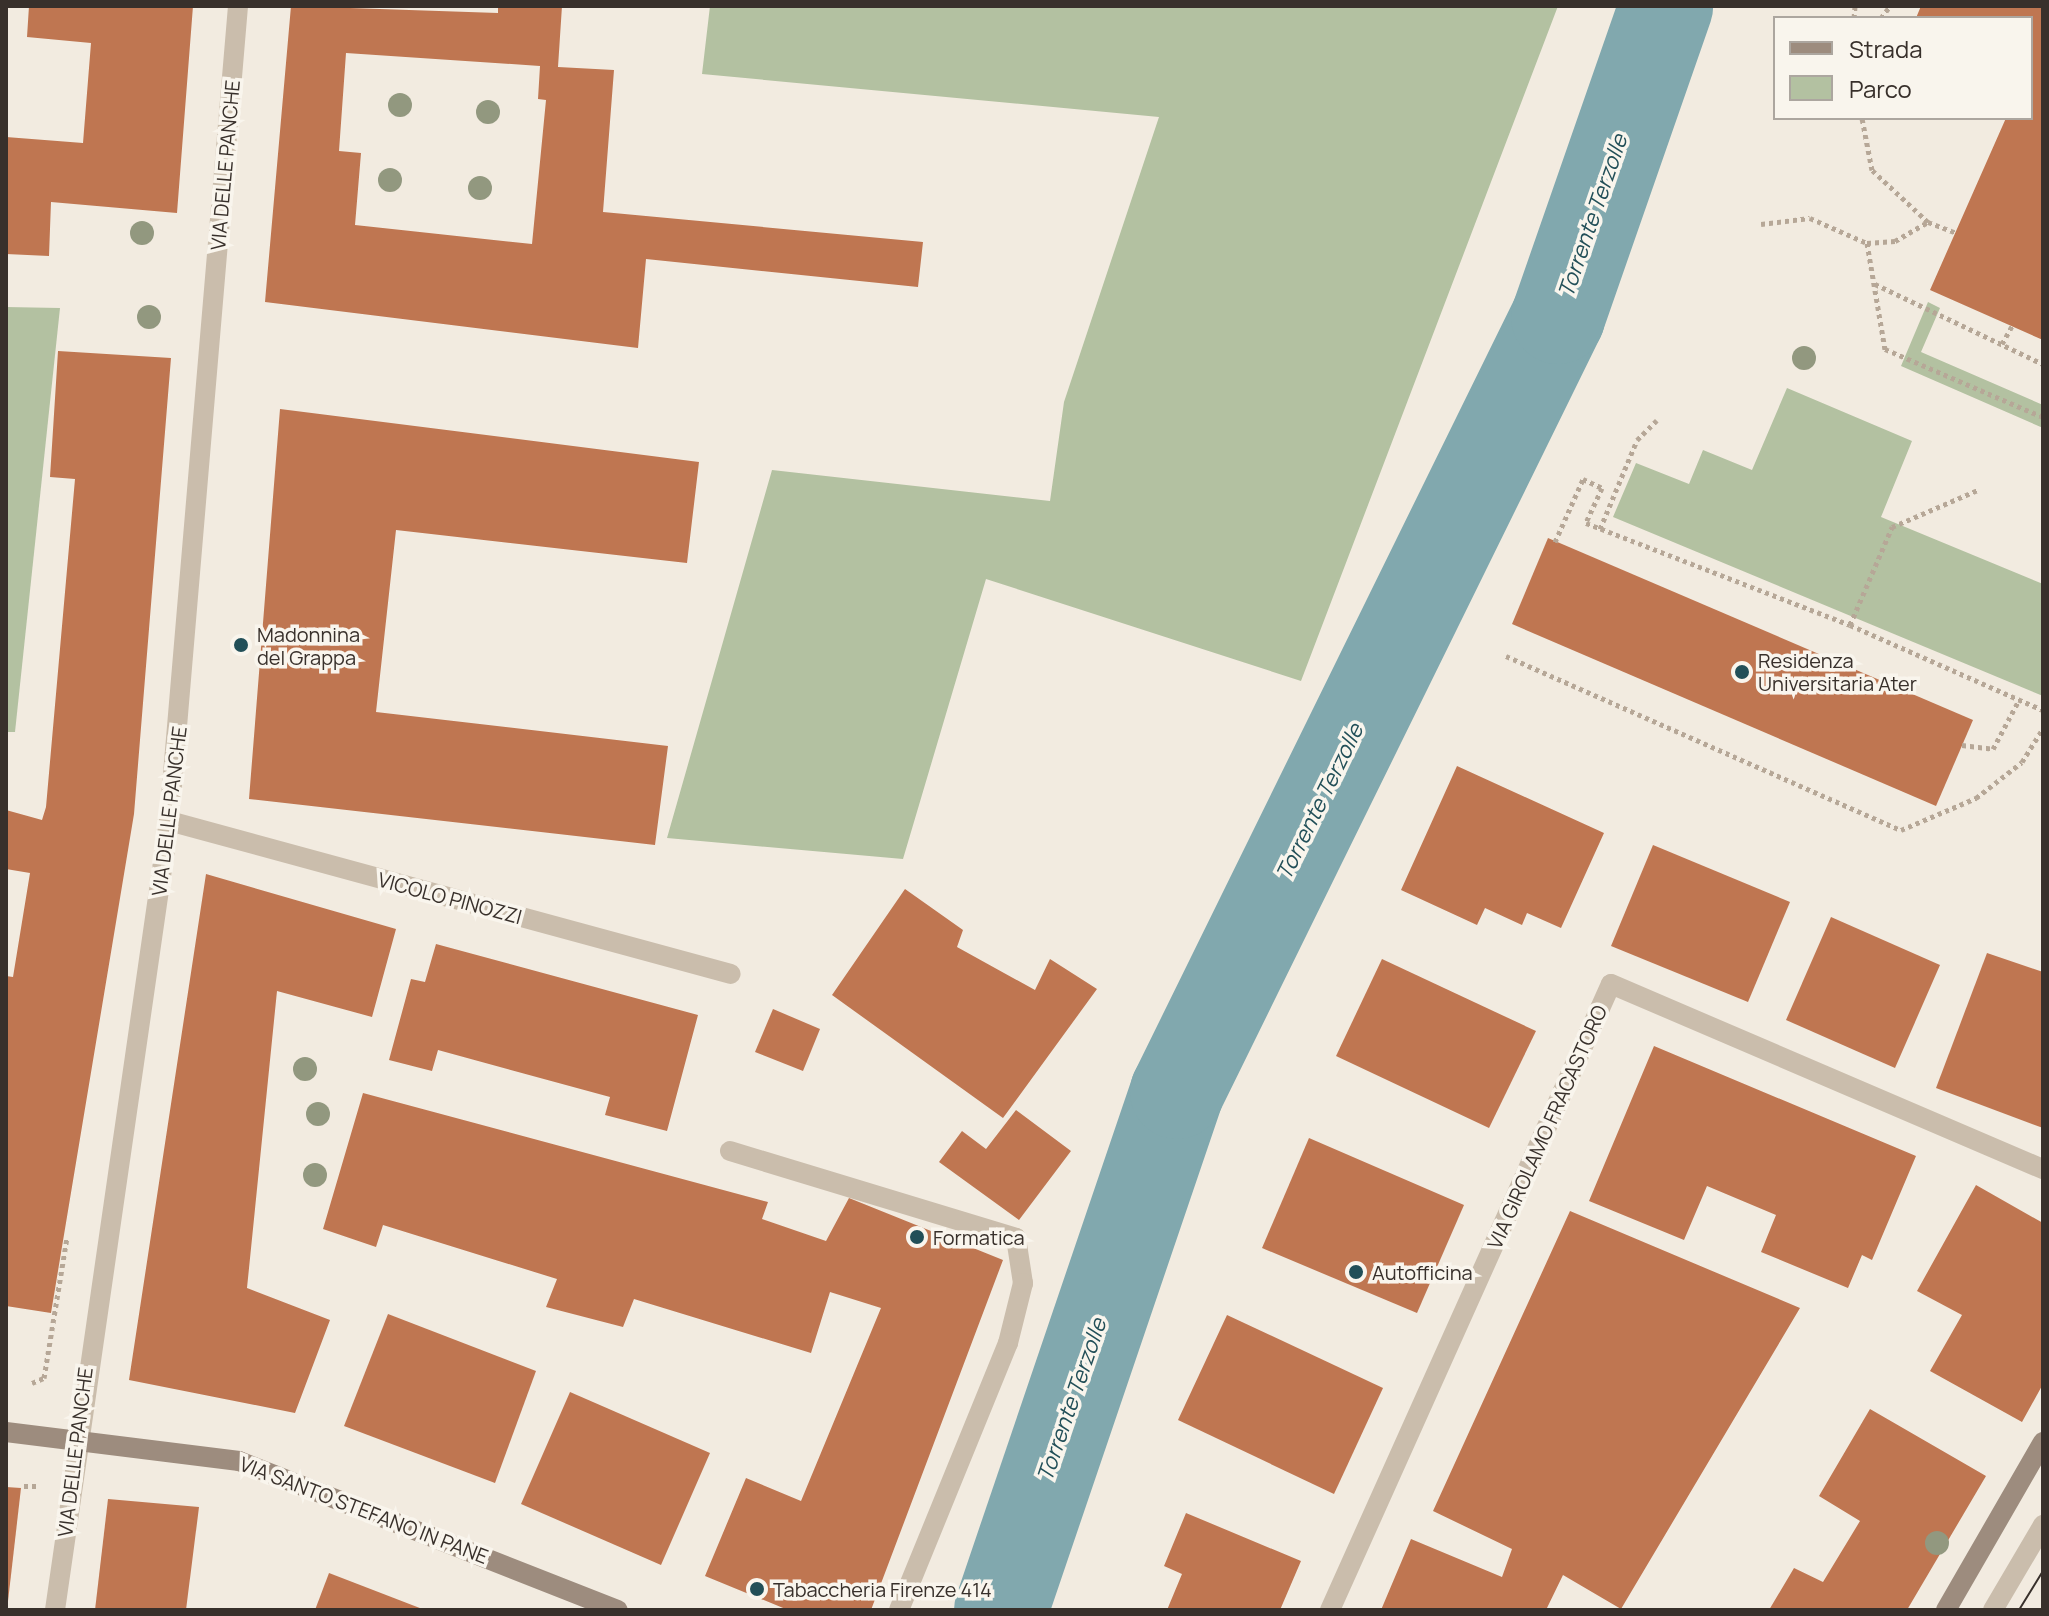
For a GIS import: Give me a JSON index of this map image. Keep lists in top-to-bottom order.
{
  "streets": {
    "street": [
      "VIA DELLE PANCHE",
      "VICOLO PINOZZI",
      "VIA GIROLAMO FRACASTORO",
      "VIA SANTO STEFANO IN PANE"
    ]
  },
  "crossings": [
    ["VIA DELLE PANCHE", "VICOLO PINOZZI"],
    ["VIA DELLE PANCHE", "VIA SANTO STEFANO IN PANE"]
  ],
  "water": ["Torrente Terzolle"],
  "places": [
    "Madonnina del Grappa",
    "Residenza Universitaria Ater",
    "Formatica",
    "Autofficina",
    "Tabaccheria Firenze 414"
  ],
  "legend": ["Strada", "Parco"]
}
